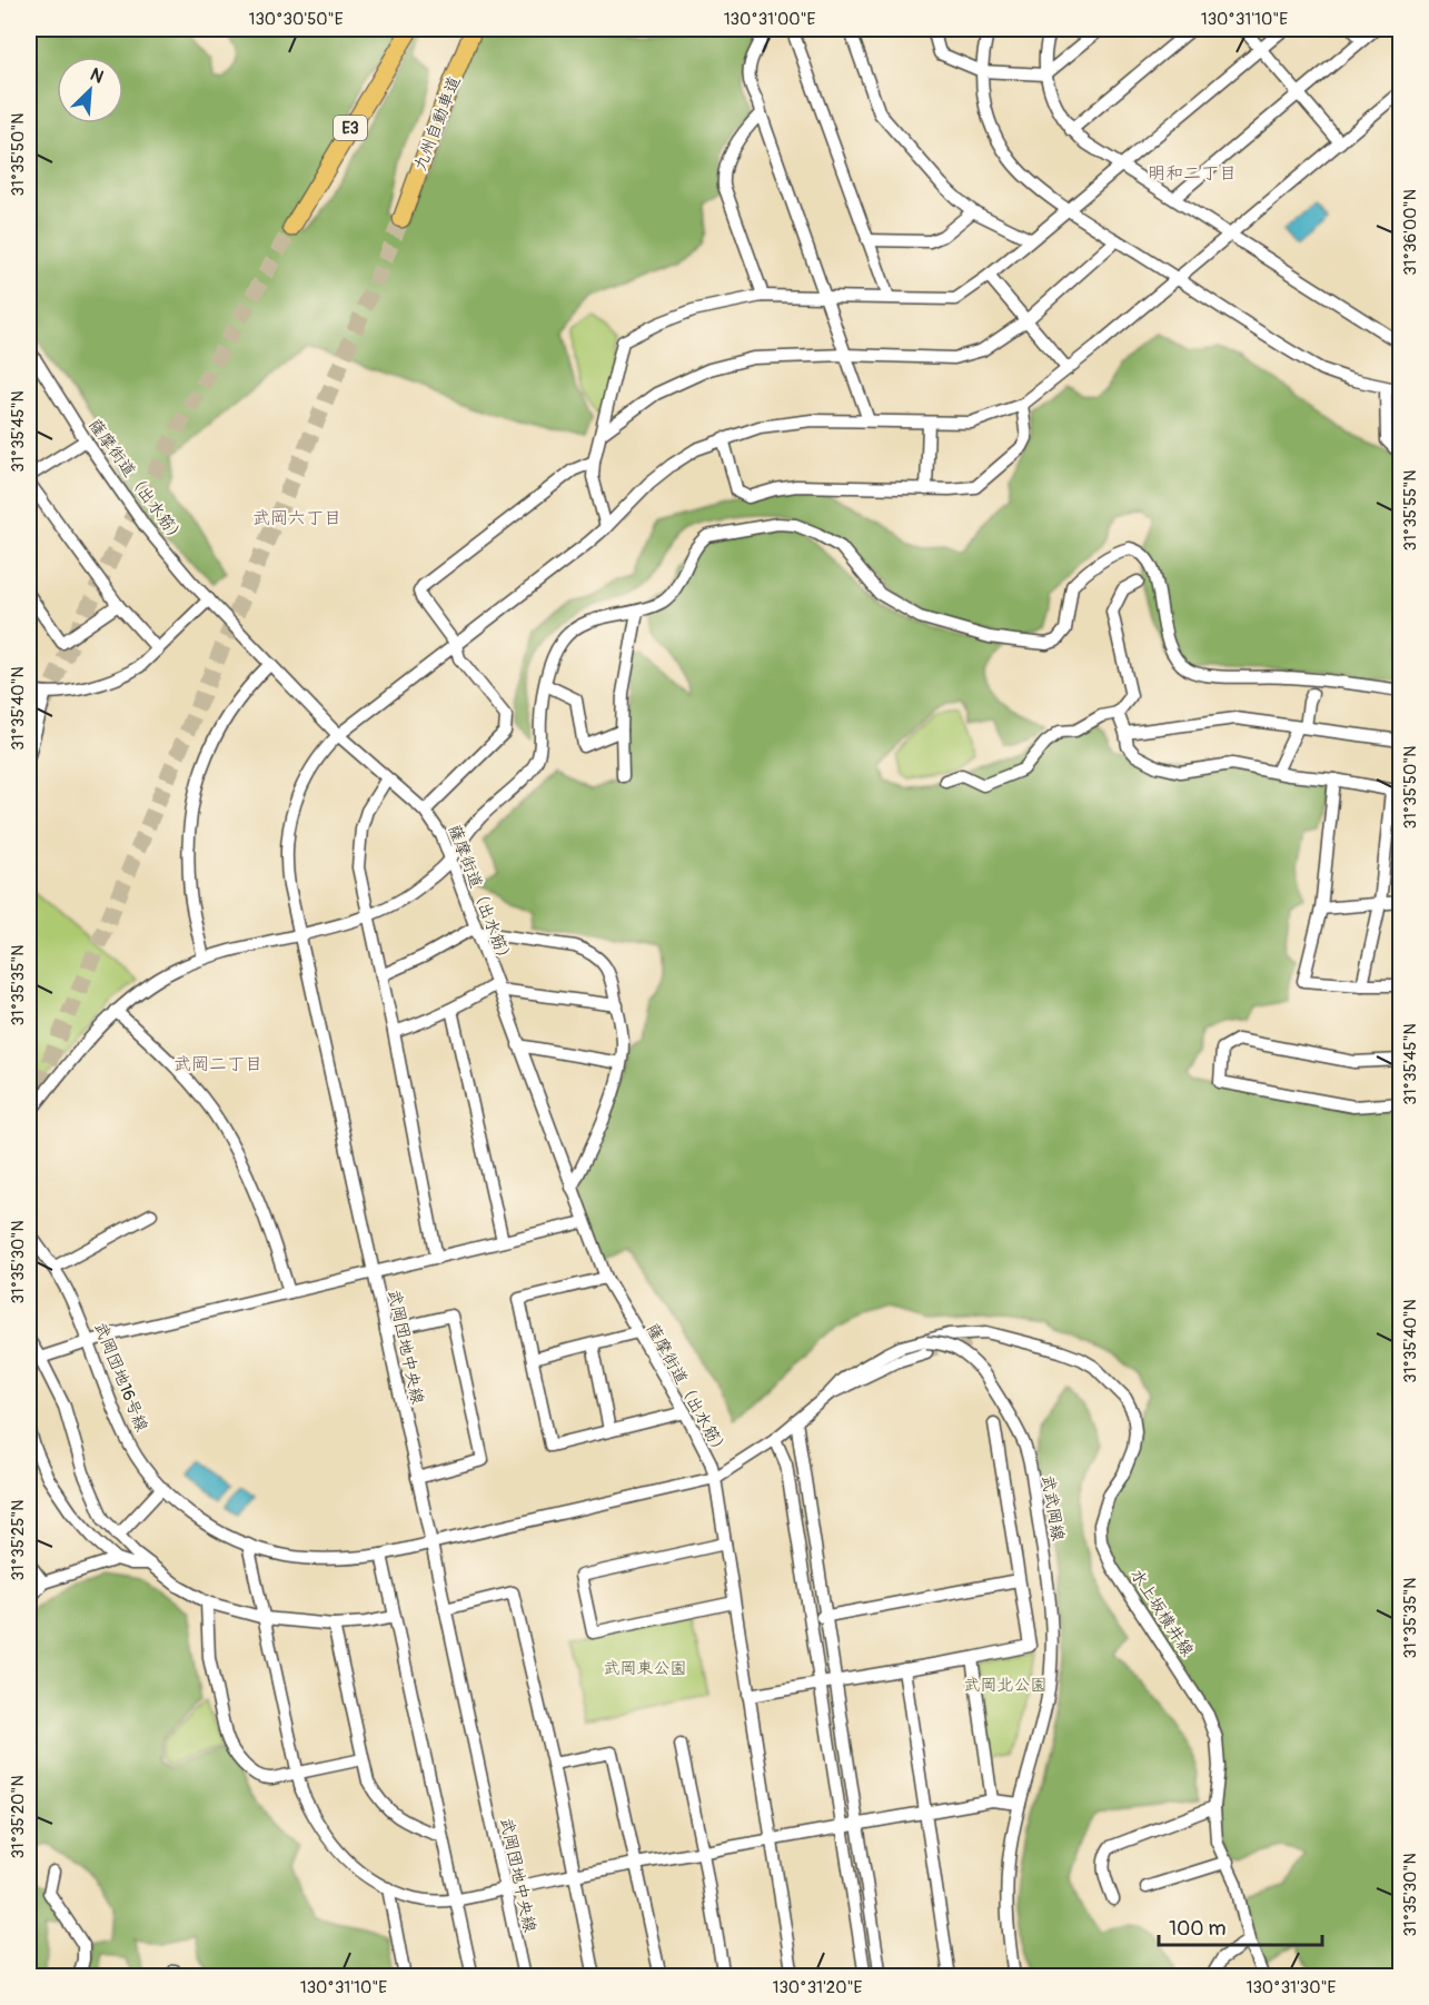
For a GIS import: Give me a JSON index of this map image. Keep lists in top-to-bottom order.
{
  "streets": {
    "highway": ["九州自動車道", "E3"],
    "street": [
      "薩摩街道（出水筋）",
      "武岡団地中央線",
      "武岡団地16号線",
      "武武岡線",
      "水上坂横井線"
    ]
  },
  "crossings": [
    ["薩摩街道（出水筋）", "武岡団地中央線"],
    ["薩摩街道（出水筋）", "武岡団地16号線"],
    ["薩摩街道（出水筋）", "武武岡線"],
    ["武岡団地中央線", "武岡団地16号線"],
    ["武岡団地16号線", "武武岡線"]
  ],
  "districts": ["明和二丁目", "武岡六丁目", "武岡二丁目"],
  "parks": ["武岡東公園", "武岡北公園"],
  "scale_bar": "100 m",
  "north": "top right",
  "coordinates": [
    "130°30'50\"E",
    "130°31'00\"E",
    "130°31'10\"E",
    "31°35'50\"N",
    "31°36'00\"N",
    "31°35'45\"N",
    "31°35'55\"N",
    "31°35'40\"N",
    "31°35'35\"N",
    "31°35'30\"N",
    "31°35'25\"N",
    "31°35'20\"N",
    "130°31'20\"E",
    "130°31'30\"E"
  ]
}
